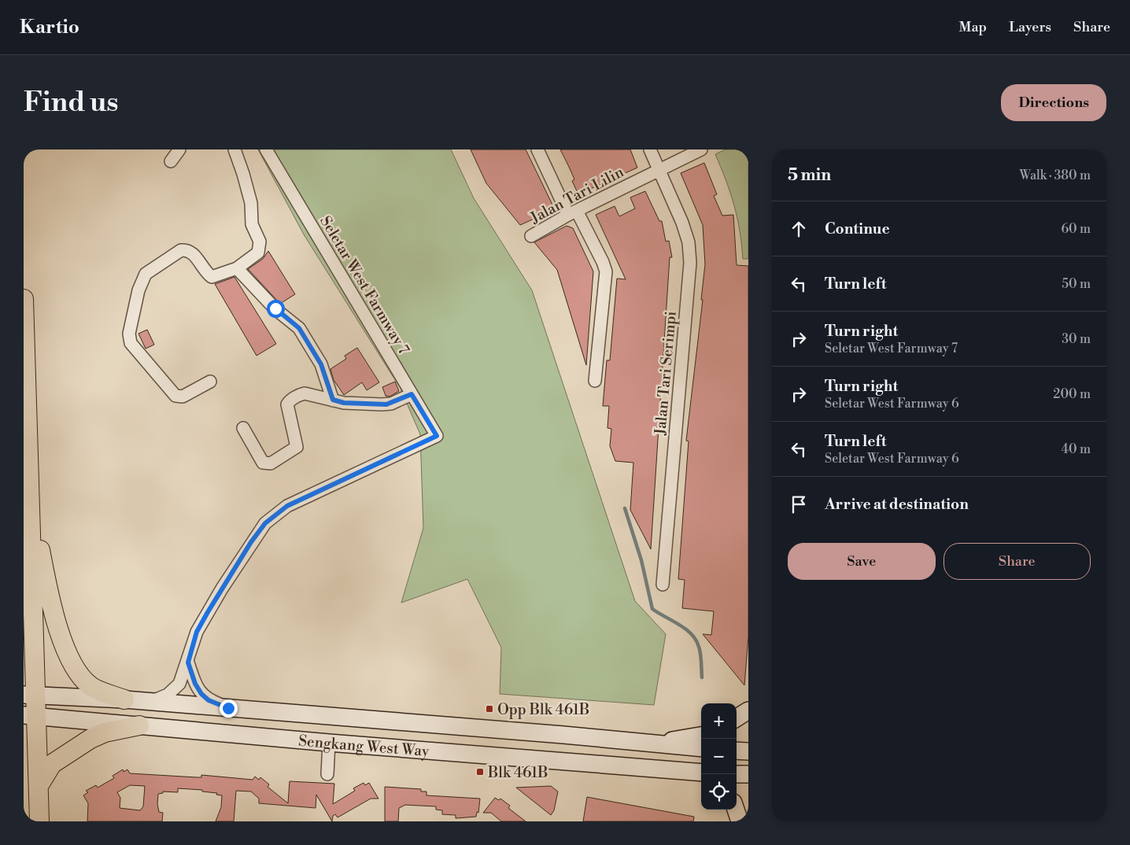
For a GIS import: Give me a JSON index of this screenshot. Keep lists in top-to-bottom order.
{
  "streets": {
    "main road": ["Sengkang West Way"],
    "street": ["Jalan Tari Lilin", "Seletar West Farmway 7", "Jalan Tari Serimpi"]
  },
  "crossings": [
    ["Jalan Tari Lilin", "Jalan Tari Serimpi"]
  ],
  "places": {
    "transit": ["Opp Blk 461B", "Blk 461B"]
  },
  "page": {
    "header": "Kartio",
    "nav": ["Map", "Layers", "Share"],
    "buttons": [
      "Directions",
      ["Save", "Share"]
    ],
    "title": "Find us",
    "heading": ["5 min", "Walk · 380 m"],
    "list": [
      ["Continue", "60 m"],
      ["Turn left", "50 m"],
      ["Turn right", "Seletar West Farmway 7", "30 m"],
      ["Turn right", "Seletar West Farmway 6", "200 m"],
      ["Turn left", "Seletar West Farmway 6", "40 m"],
      "Arrive at destination"
    ],
    "map_buttons": ["+", "−"]
  }
}
